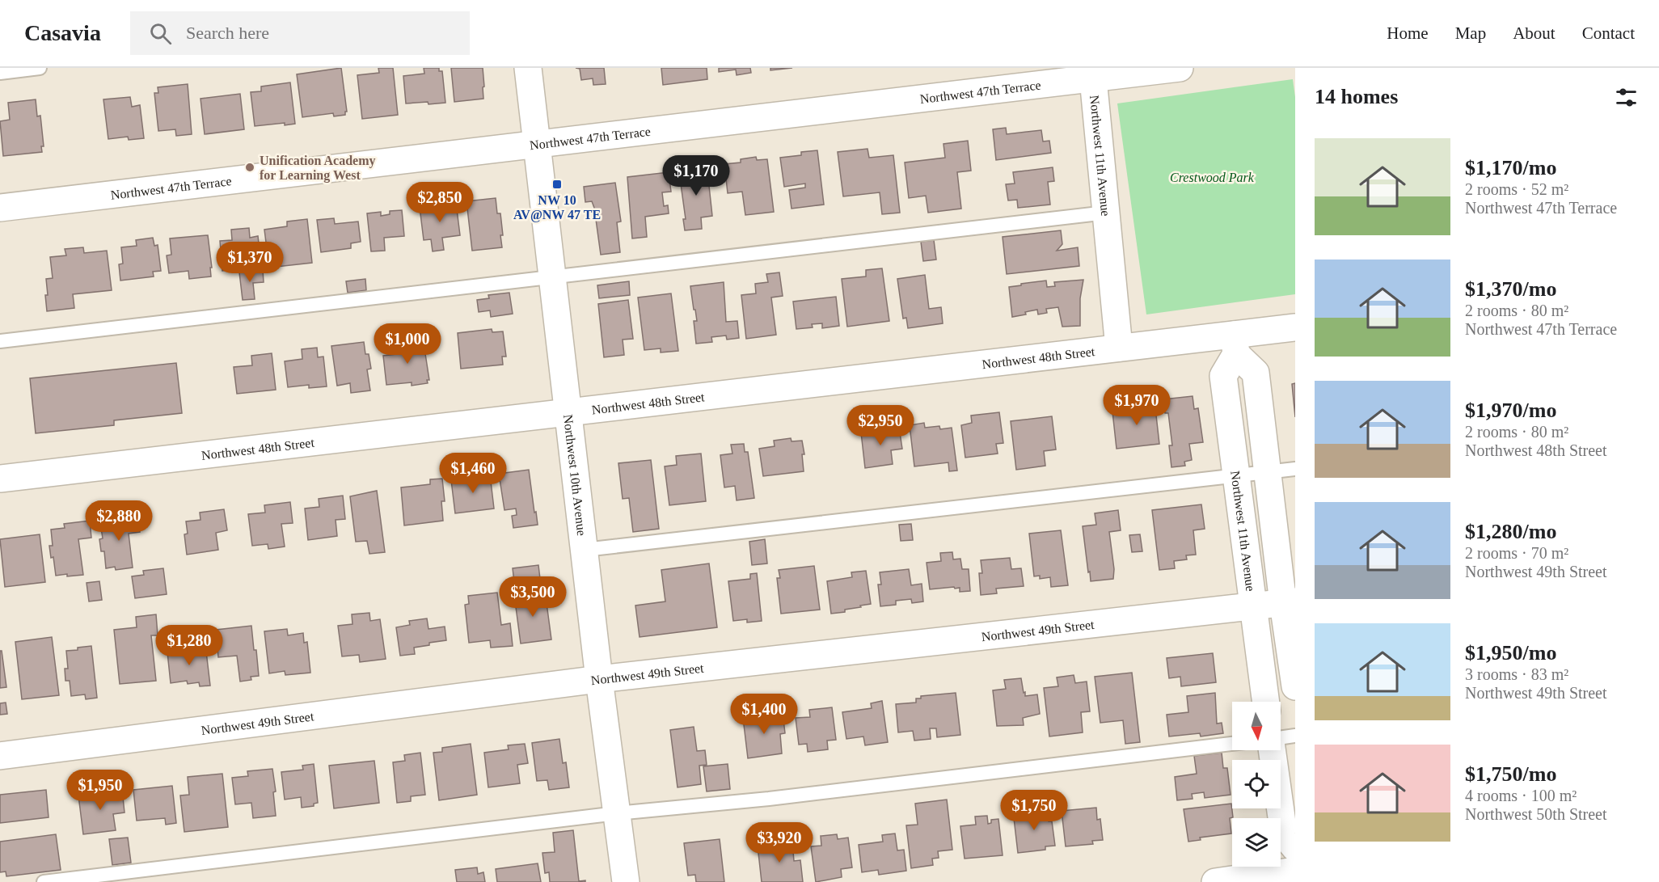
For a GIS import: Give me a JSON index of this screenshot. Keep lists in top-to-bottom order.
{
  "streets": {
    "street": [
      "Northwest 47th Terrace",
      "Northwest 11th Avenue",
      "Northwest 48th Street",
      "Northwest 10th Avenue",
      "Northwest 49th Street"
    ]
  },
  "crossings": [
    ["Northwest 47th Terrace", "Northwest 11th Avenue"],
    ["Northwest 47th Terrace", "Northwest 10th Avenue"],
    ["Northwest 11th Avenue", "Northwest 48th Street"],
    ["Northwest 11th Avenue", "Northwest 49th Street"],
    ["Northwest 48th Street", "Northwest 10th Avenue"],
    ["Northwest 10th Avenue", "Northwest 49th Street"]
  ],
  "parks": ["Crestwood Park"],
  "places": {
    "other": ["Unification Academy for Learning West"],
    "transit": ["NW 10 AV@NW 47 TE"]
  },
  "north": "bottom",
  "page": {
    "header": "Casavia",
    "search": "Search here",
    "nav": [
      "Home",
      "Map",
      "About",
      "Contact"
    ],
    "heading": "14 homes",
    "list": [
      {
        "name": "$1,170/mo",
        "note": "2 rooms · 52 m² · Northwest 47th Terrace"
      },
      {
        "name": "$1,370/mo",
        "note": "2 rooms · 80 m² · Northwest 47th Terrace"
      },
      {
        "name": "$1,970/mo",
        "note": "2 rooms · 80 m² · Northwest 48th Street"
      },
      {
        "name": "$1,280/mo",
        "note": "2 rooms · 70 m² · Northwest 49th Street"
      },
      {
        "name": "$1,950/mo",
        "note": "3 rooms · 83 m² · Northwest 49th Street"
      },
      {
        "name": "$1,750/mo",
        "note": "4 rooms · 100 m² · Northwest 50th Street"
      }
    ],
    "price": [
      "$1,170",
      "$2,850",
      "$1,370",
      "$1,000",
      "$1,970",
      "$2,950",
      "$1,460",
      "$2,880",
      "$3,500",
      "$1,280",
      "$1,400",
      "$1,950",
      "$1,750",
      "$3,920"
    ]
  }
}
